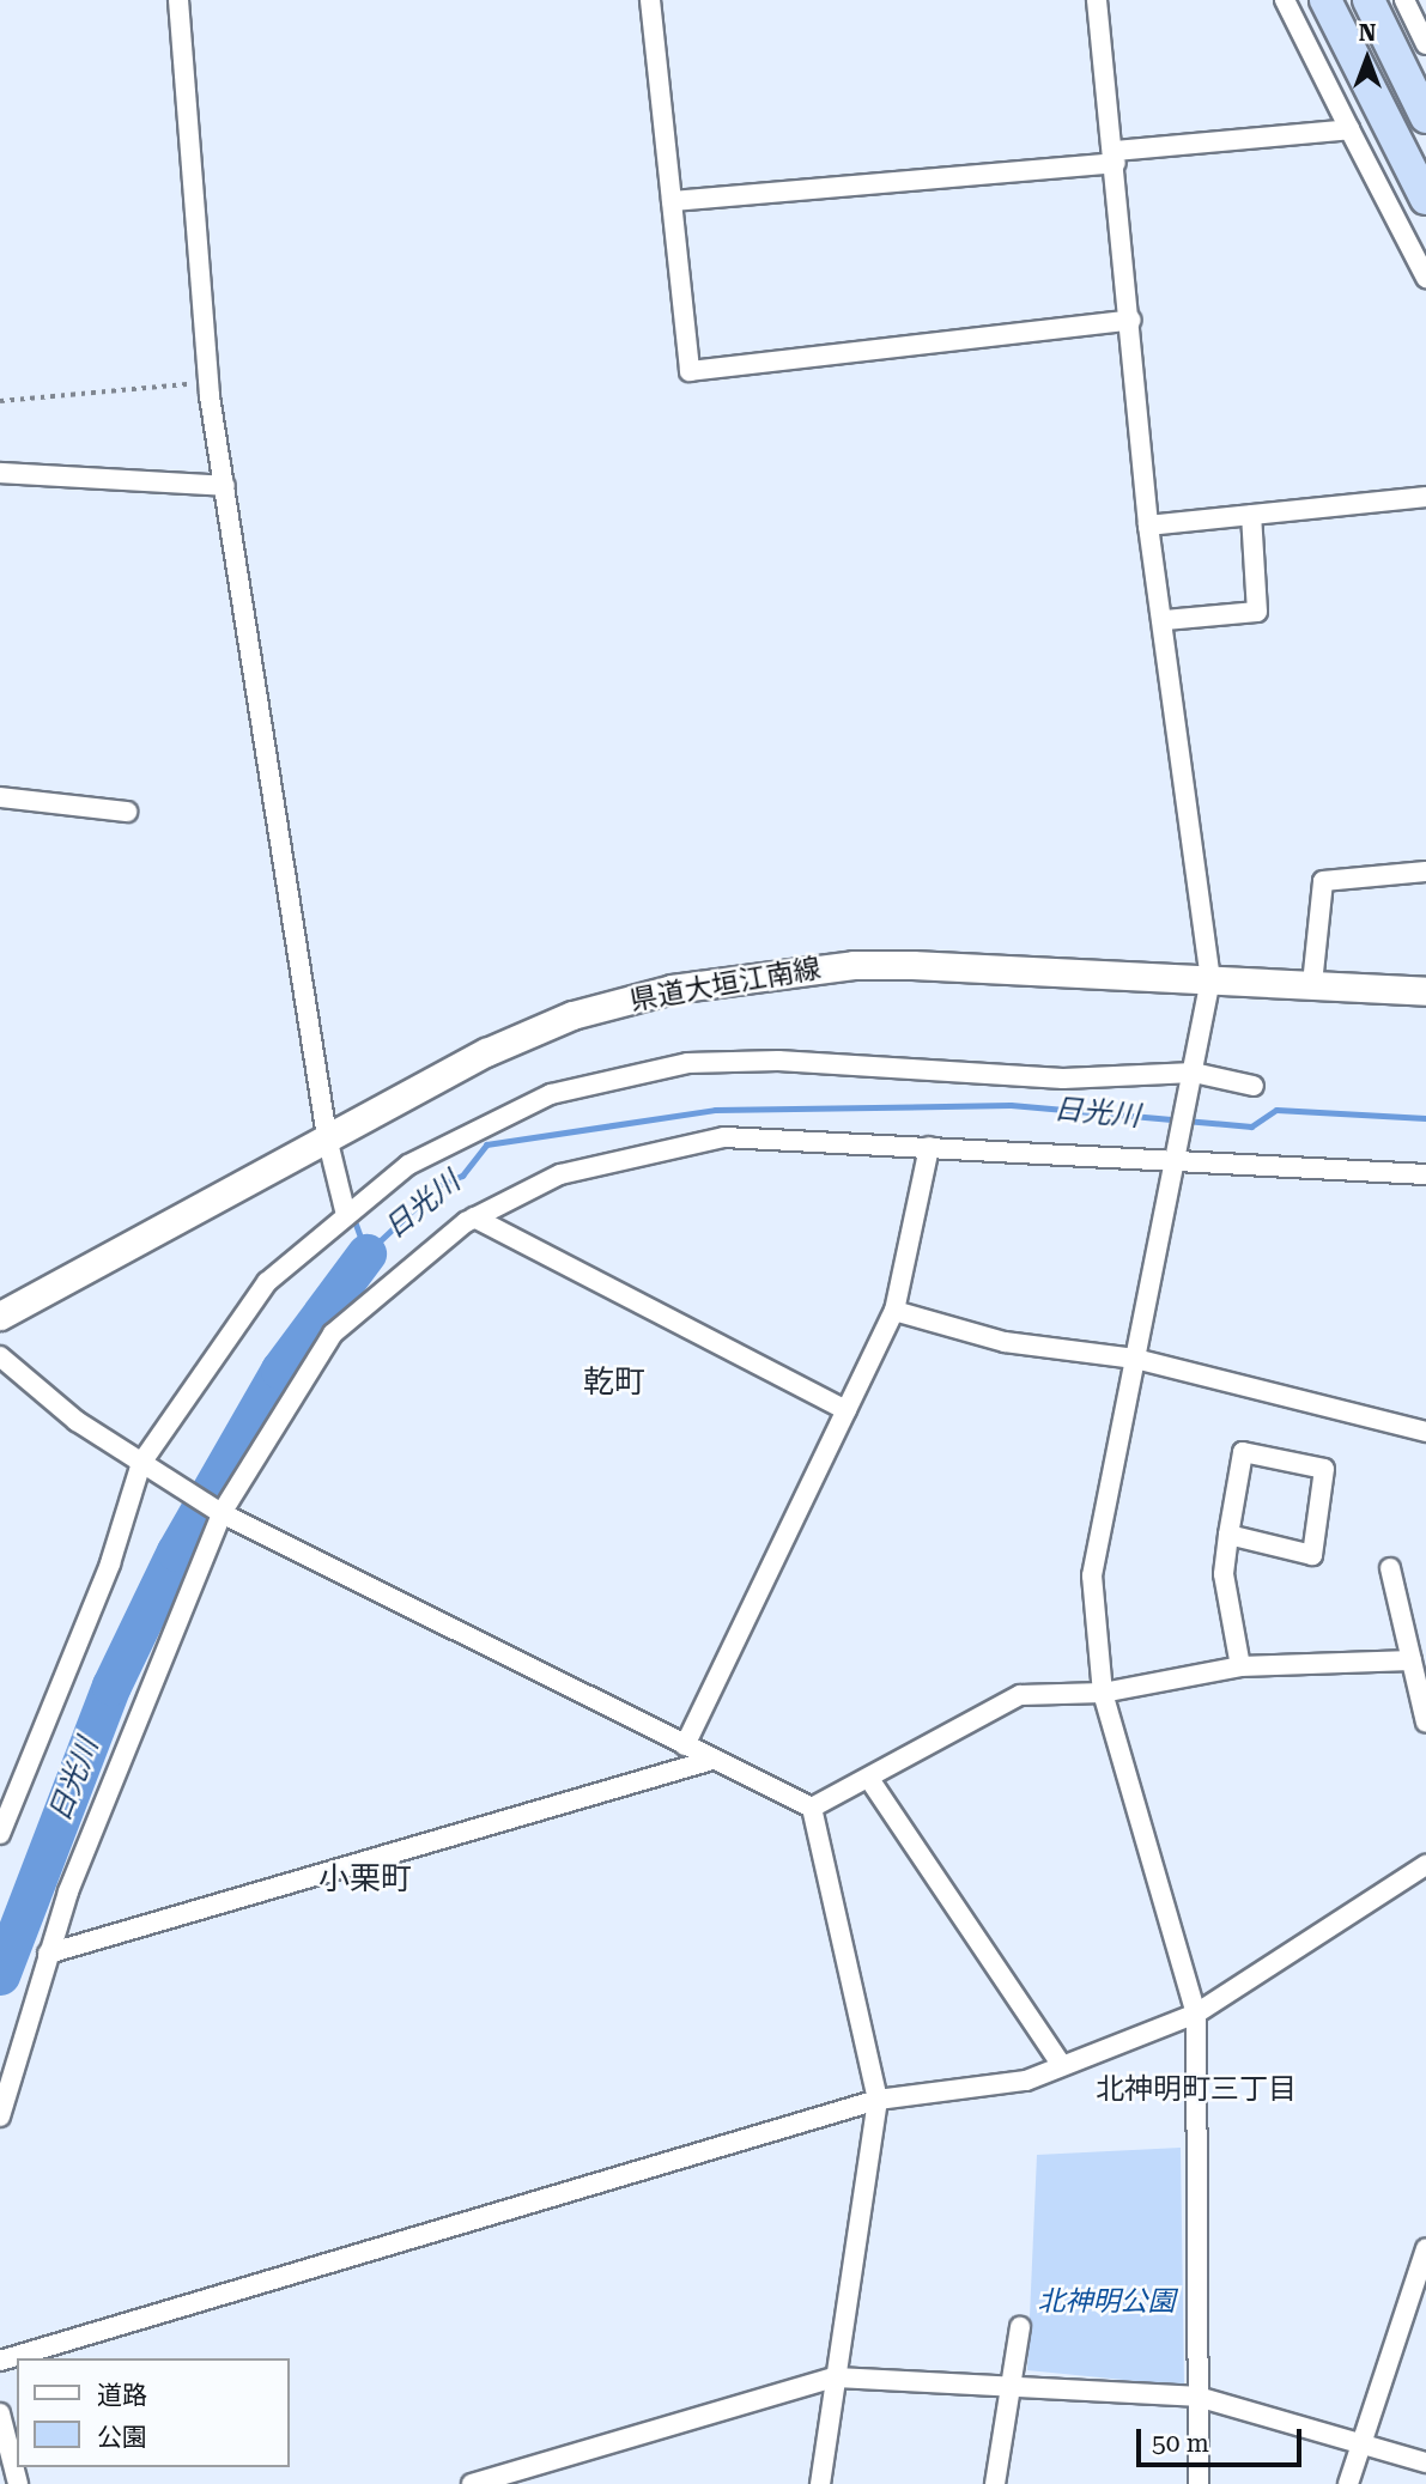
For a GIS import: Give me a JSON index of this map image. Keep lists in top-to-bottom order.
{
  "streets": {
    "main road": ["県道大垣江南線"]
  },
  "districts": ["乾町", "小栗町", "北神明町三丁目"],
  "water": ["日光川"],
  "parks": ["北神明公園"],
  "legend": ["道路", "公園"],
  "scale_bar": "50 m",
  "north": "top"
}
